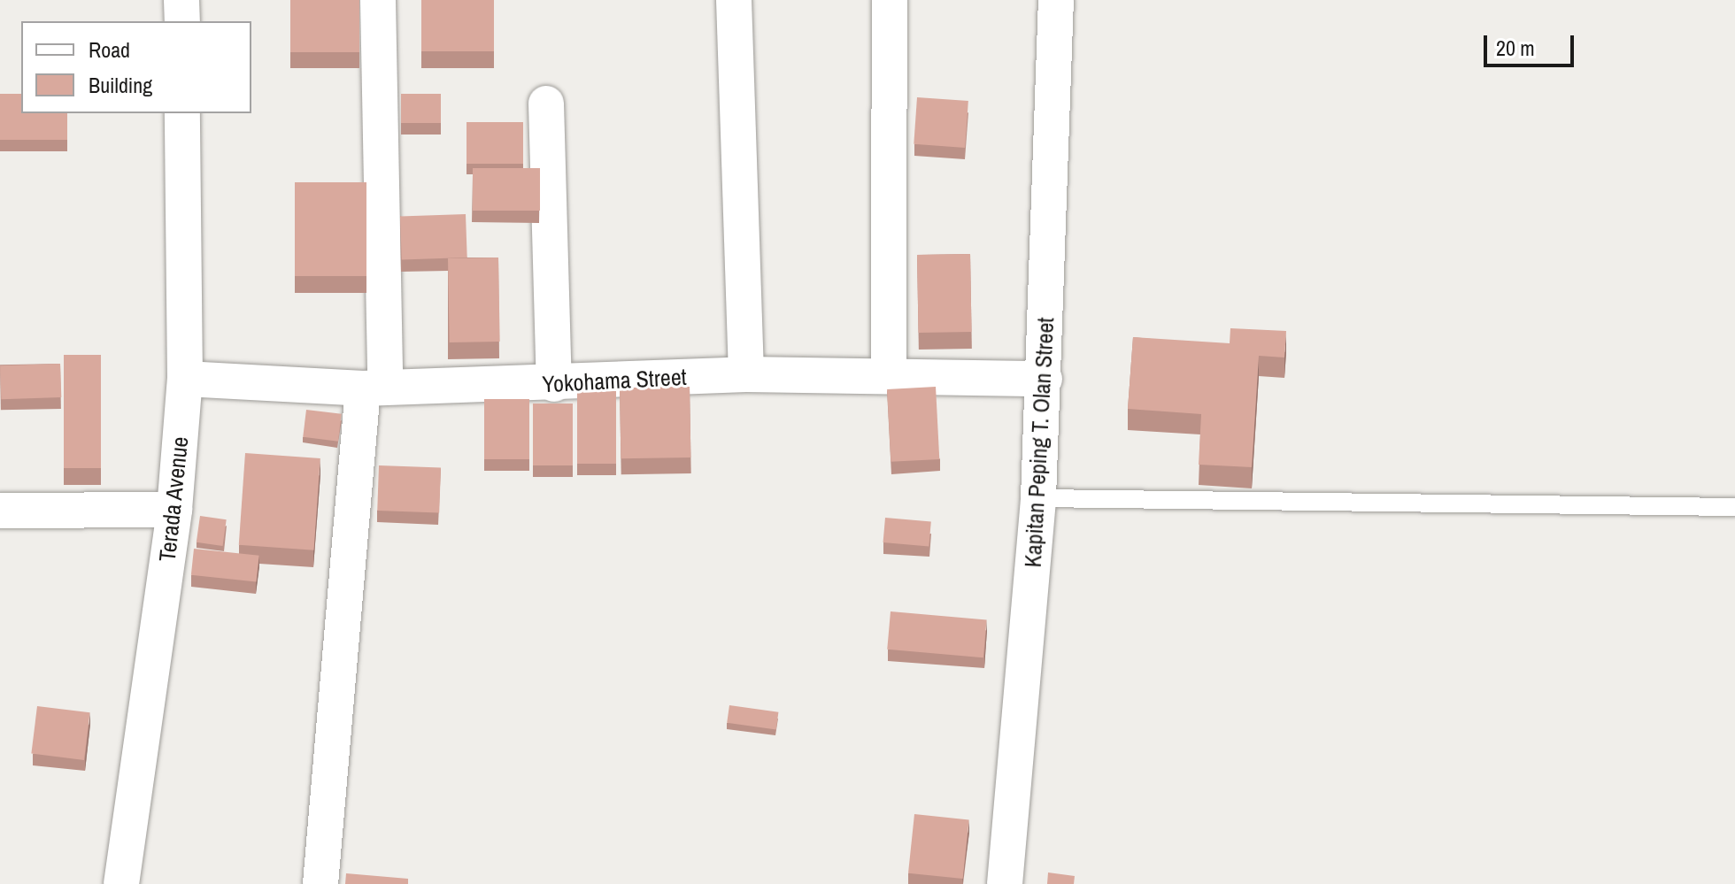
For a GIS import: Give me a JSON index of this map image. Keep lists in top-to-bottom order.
{
  "streets": {
    "street": ["Yokohama Street", "Kapitan Peping T. Olan Street", "Terada Avenue"]
  },
  "crossings": [
    ["Yokohama Street", "Kapitan Peping T. Olan Street"],
    ["Yokohama Street", "Terada Avenue"]
  ],
  "legend": ["Road", "Building"],
  "scale_bar": "20 m"
}
